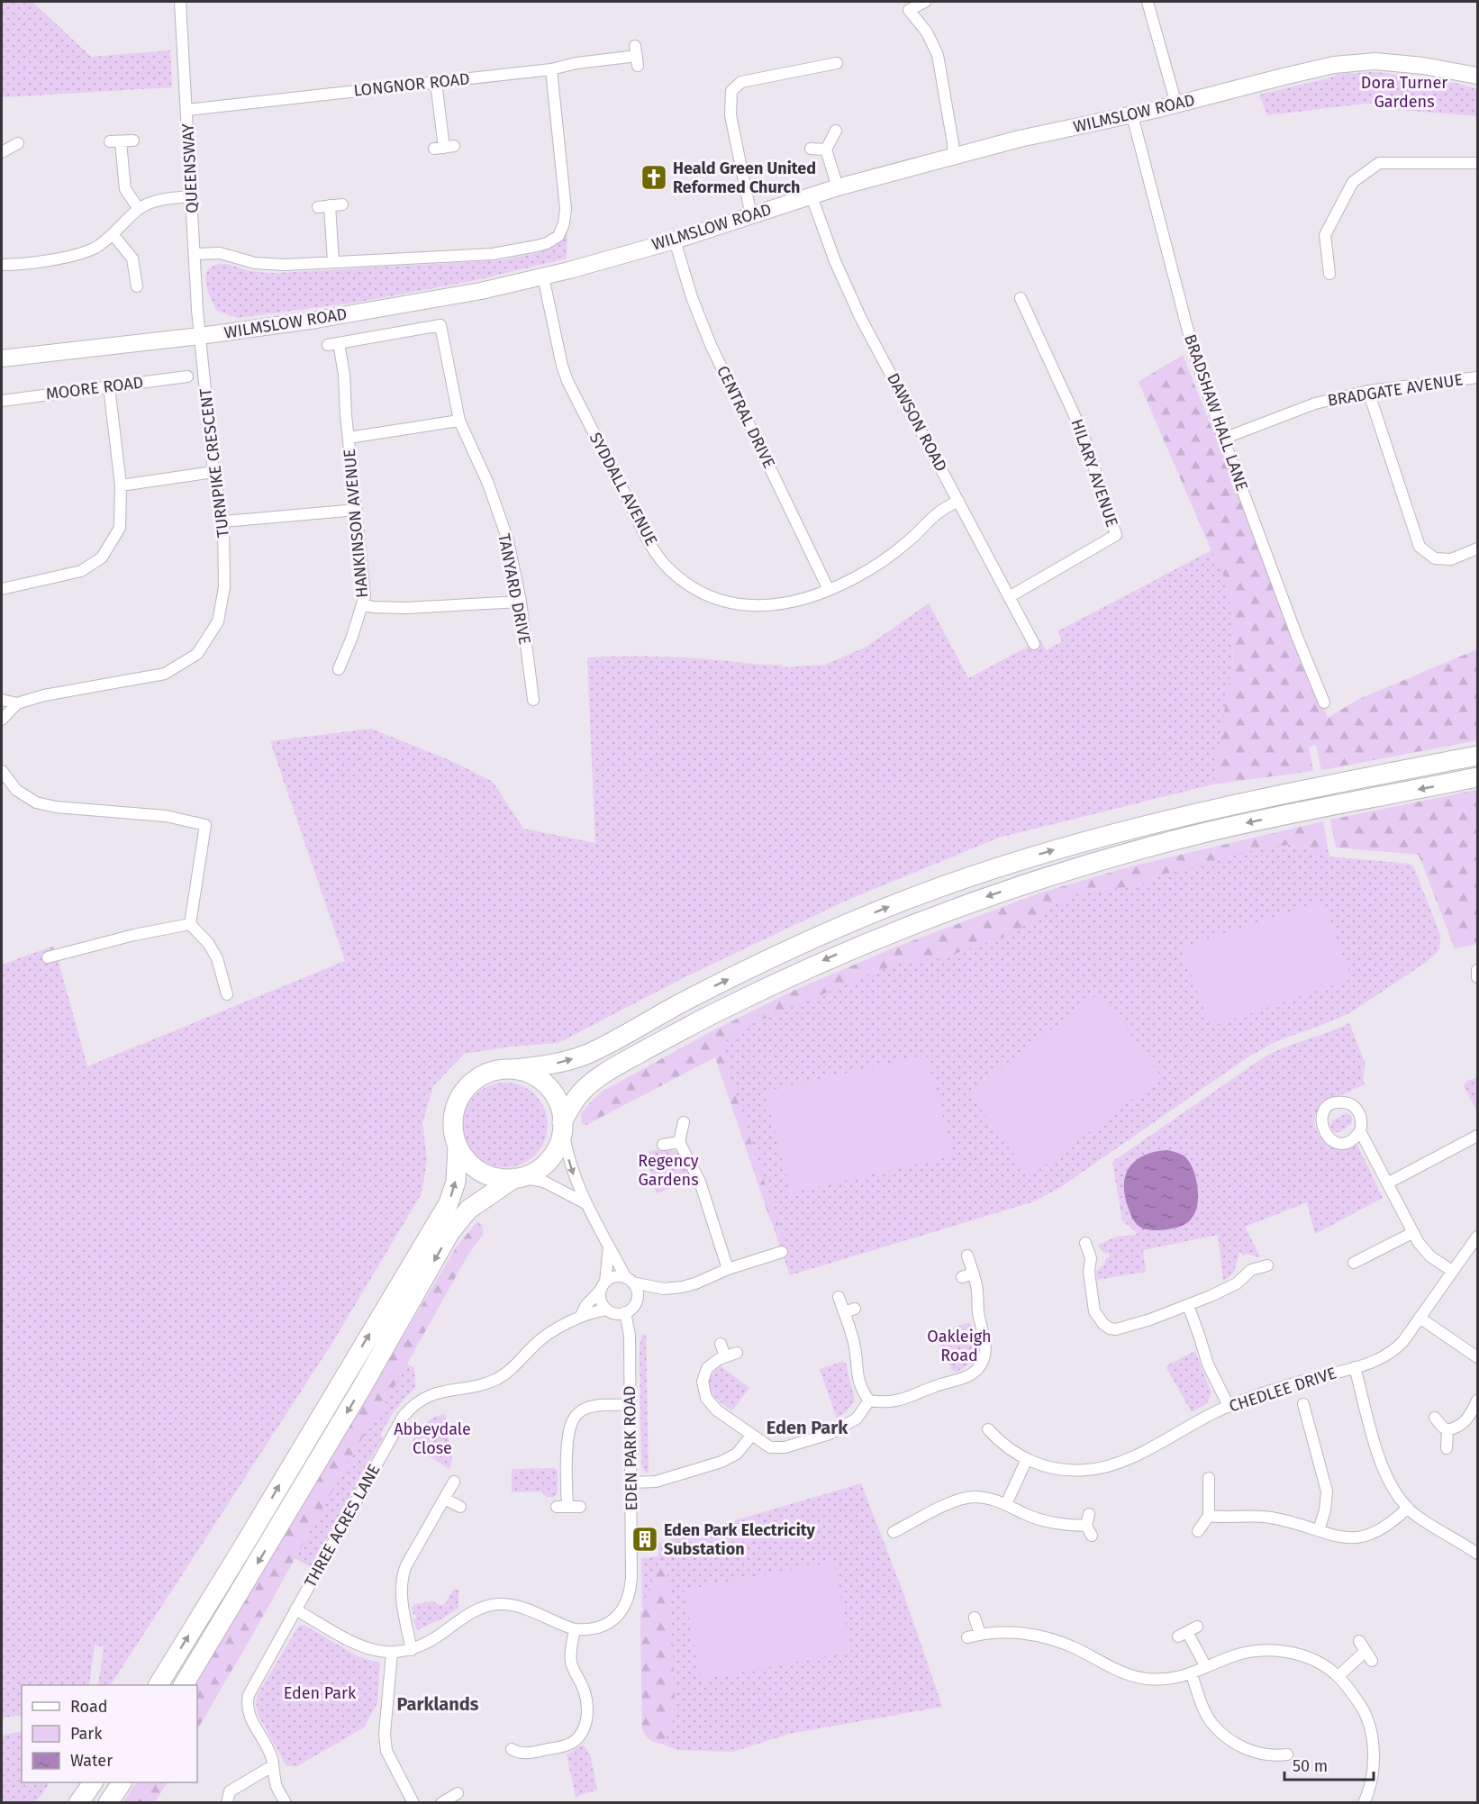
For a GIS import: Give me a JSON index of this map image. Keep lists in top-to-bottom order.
{
  "streets": {
    "main road": ["WILMSLOW ROAD"],
    "street": [
      "LONGNOR ROAD",
      "QUEENSWAY",
      "MOORE ROAD",
      "BRADGATE AVENUE",
      "BRADSHAW HALL LANE",
      "CENTRAL DRIVE",
      "DAWSON ROAD",
      "TURNPIKE CRESCENT",
      "HILARY AVENUE",
      "SYDDALL AVENUE",
      "HANKINSON AVENUE",
      "TANYARD DRIVE",
      "CHEDLEE DRIVE",
      "EDEN PARK ROAD",
      "THREE ACRES LANE"
    ]
  },
  "crossings": [
    ["LONGNOR ROAD", "QUEENSWAY"],
    ["WILMSLOW ROAD", "QUEENSWAY"],
    ["WILMSLOW ROAD", "BRADSHAW HALL LANE"],
    ["WILMSLOW ROAD", "CENTRAL DRIVE"],
    ["WILMSLOW ROAD", "DAWSON ROAD"],
    ["WILMSLOW ROAD", "TURNPIKE CRESCENT"],
    ["WILMSLOW ROAD", "SYDDALL AVENUE"],
    ["QUEENSWAY", "TURNPIKE CRESCENT"],
    ["BRADGATE AVENUE", "BRADSHAW HALL LANE"],
    ["CENTRAL DRIVE", "SYDDALL AVENUE"],
    ["DAWSON ROAD", "HILARY AVENUE"],
    ["DAWSON ROAD", "SYDDALL AVENUE"],
    ["HANKINSON AVENUE", "TANYARD DRIVE"],
    ["EDEN PARK ROAD", "THREE ACRES LANE"]
  ],
  "districts": ["Eden Park", "Parklands"],
  "parks": [
    "Dora Turner Gardens",
    "Regency Gardens",
    "Oakleigh Road",
    "Abbeydale Close",
    "Eden Park"
  ],
  "places": {
    "church": ["Heald Green United Reformed Church"],
    "building": ["Eden Park Electricity Substation"]
  },
  "legend": ["Road", "Park", "Water"],
  "scale_bar": "50 m"
}
